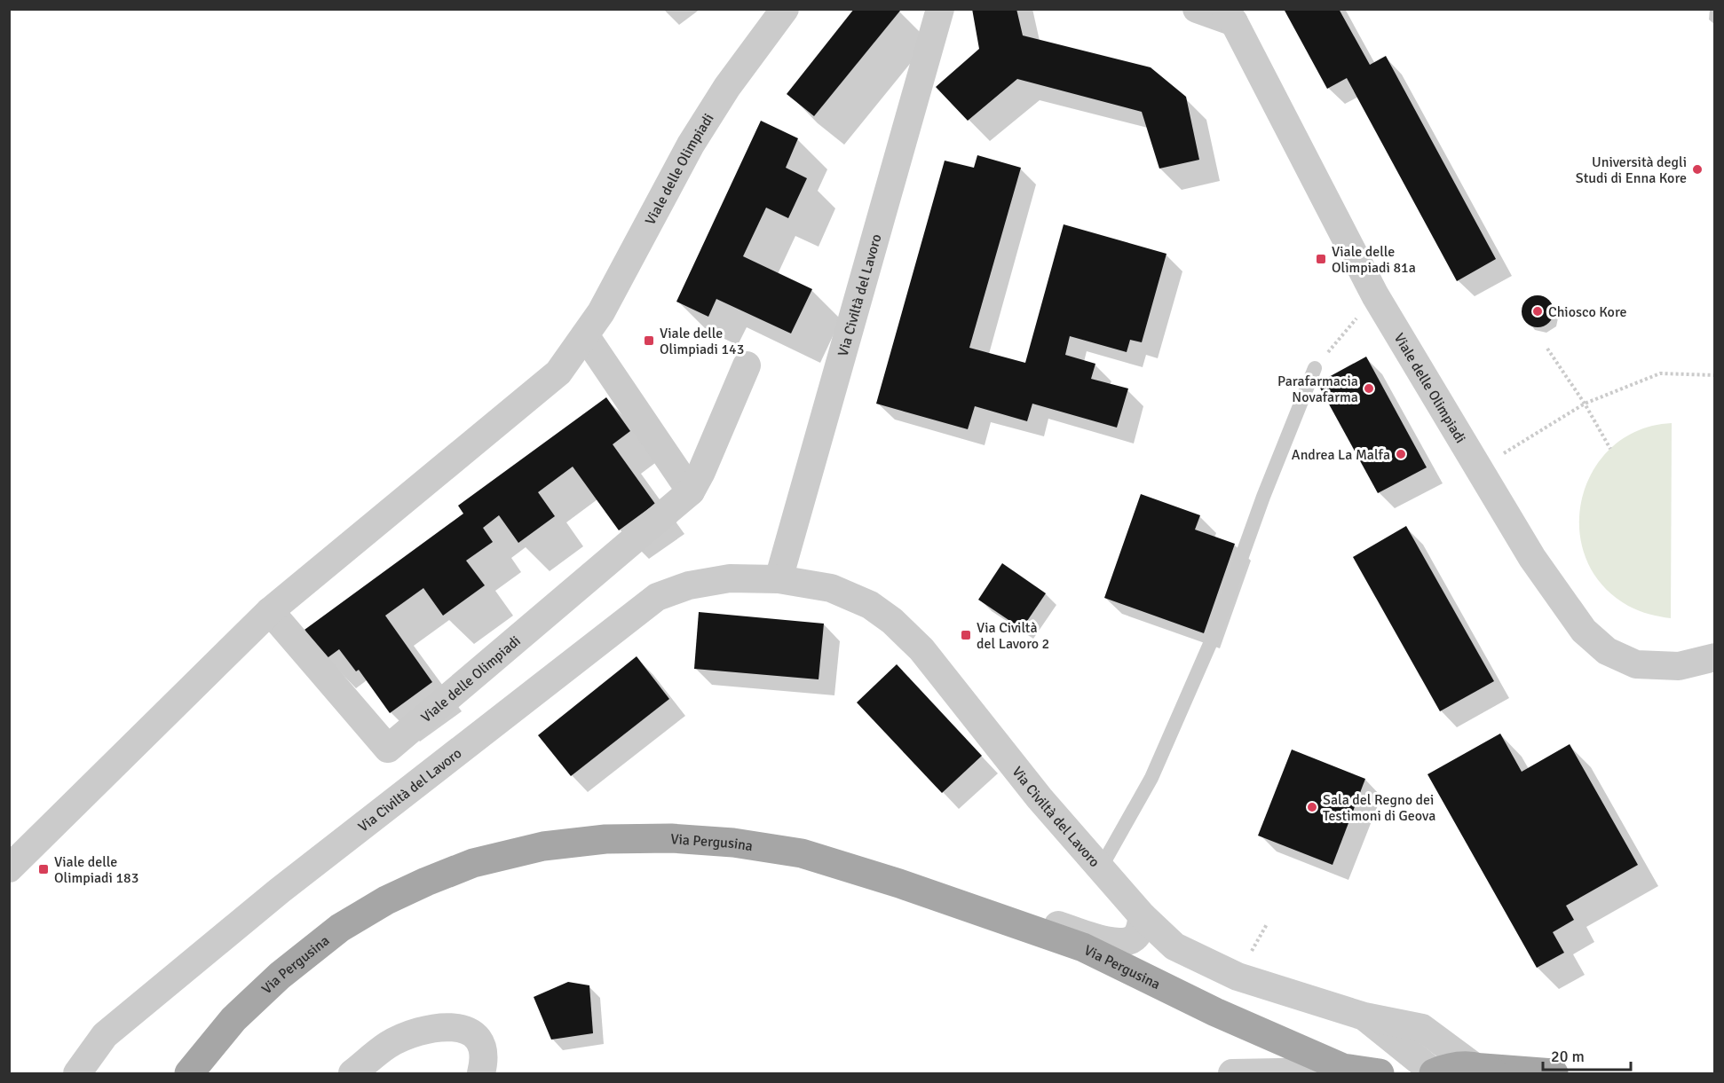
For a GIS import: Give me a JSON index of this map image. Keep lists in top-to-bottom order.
{
  "streets": {
    "main road": ["Via Pergusina"],
    "street": ["Viale delle Olimpiadi", "Via Civiltà del Lavoro"]
  },
  "places": {
    "other": [
      "Università degli Studi di Enna Kore",
      "Chiosco Kore",
      "Parafarmacia Novafarma",
      "Andrea La Malfa",
      "Sala del Regno dei Testimoni di Geova"
    ],
    "transit": [
      "Viale delle Olimpiadi 81a",
      "Viale delle Olimpiadi 143",
      "Via Civiltà del Lavoro 2",
      "Viale delle Olimpiadi 183"
    ]
  },
  "scale_bar": "20 m"
}
